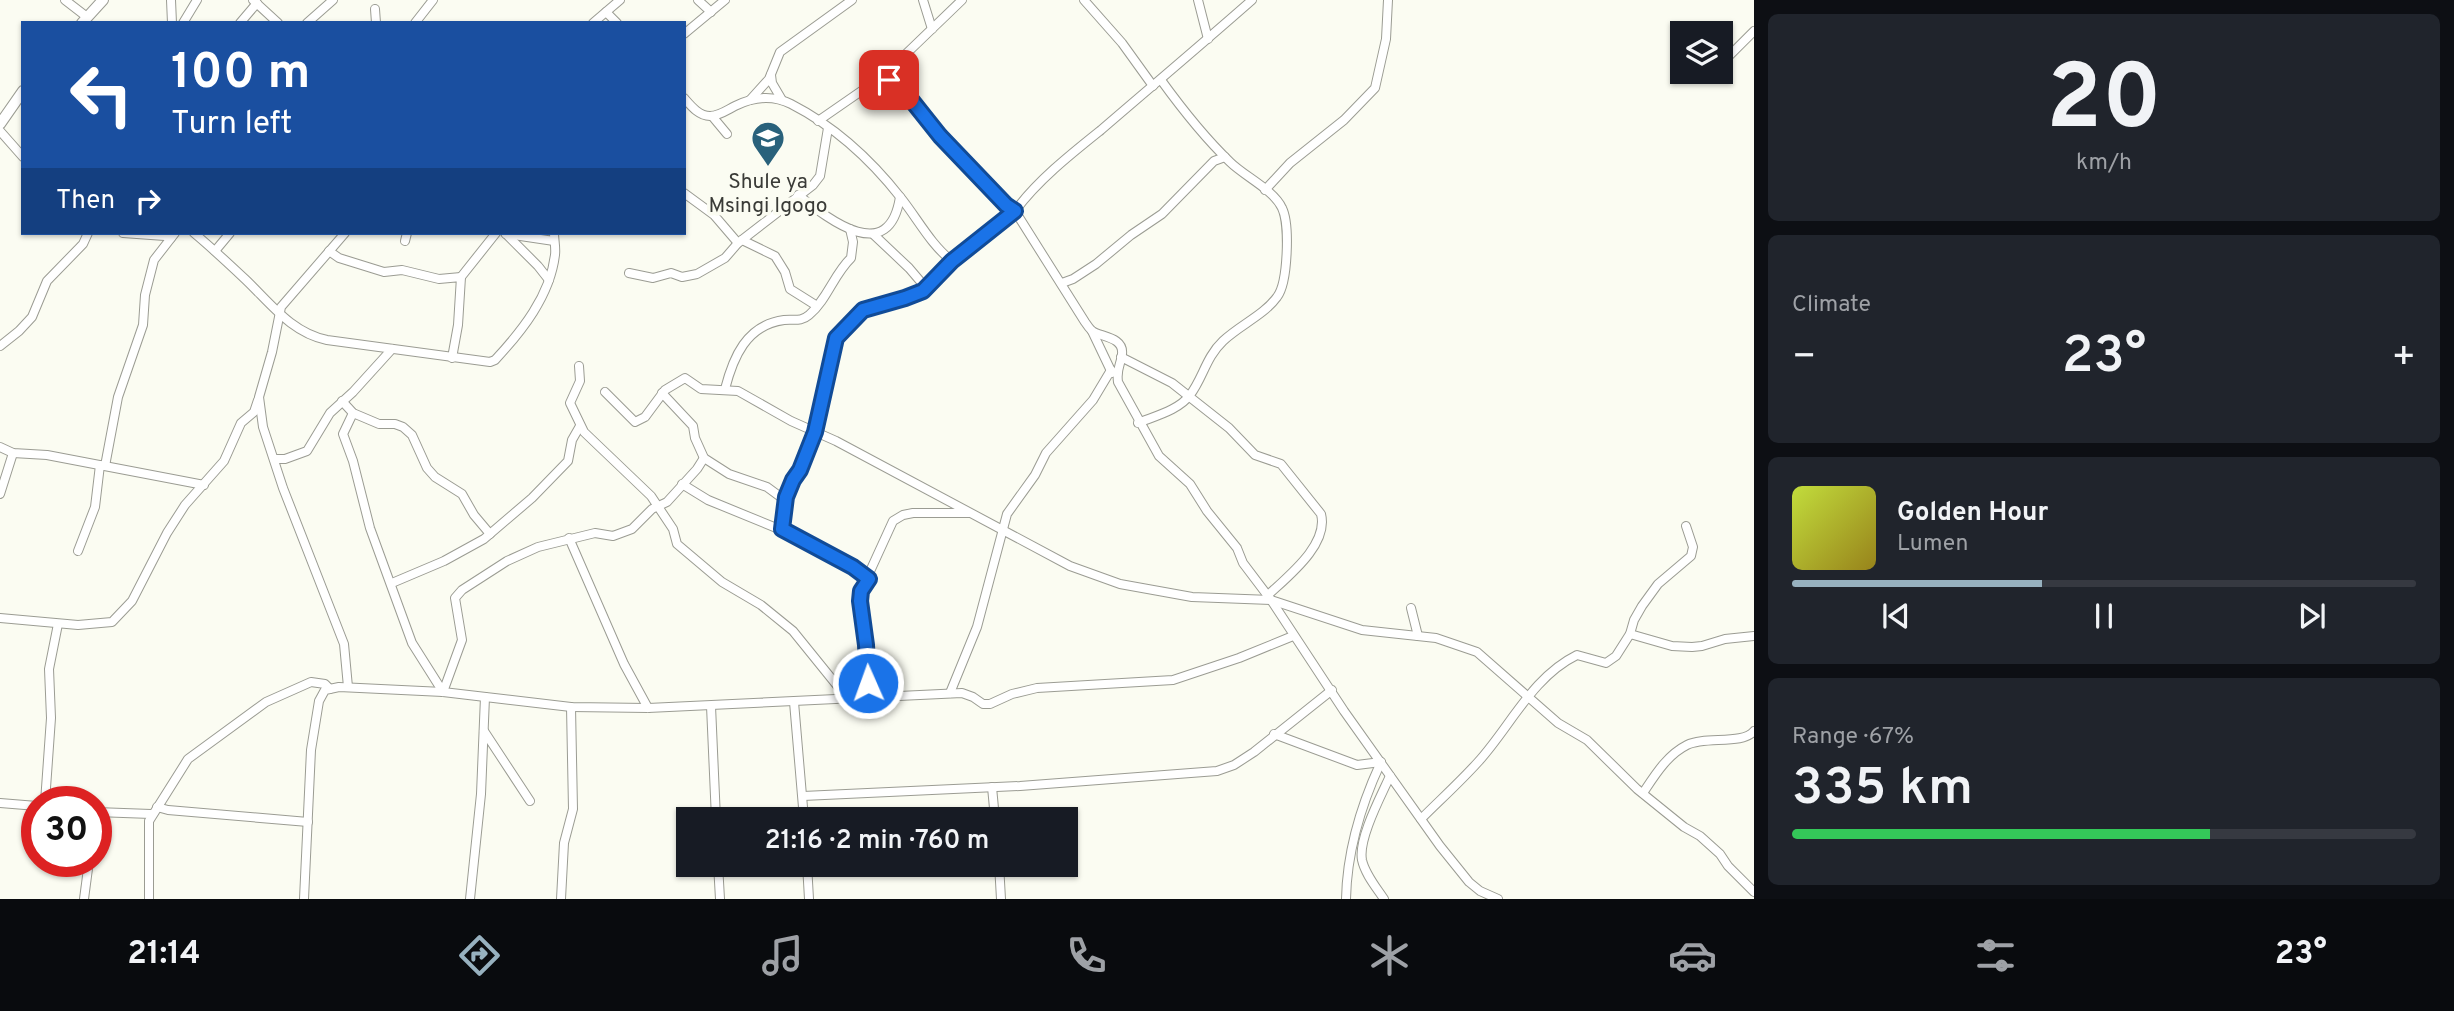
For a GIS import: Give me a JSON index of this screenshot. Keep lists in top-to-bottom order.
{
  "places": {
    "school or university": ["Shule ya Msingi Igogo"]
  },
  "page": {
    "tile": [
      ["20", "km/h"],
      "Climate",
      ["Range · 67%", "335 km"]
    ],
    "turn": ["100 m", "Turn left"],
    "then": "Then",
    "heat": ["−", "23°", "+"],
    "song": ["Golden Hour", "Lumen"],
    "limit": "30",
    "trip": "21:16 · 2 min · 760 m",
    "tabs": ["21:14", "23°"]
  }
}
